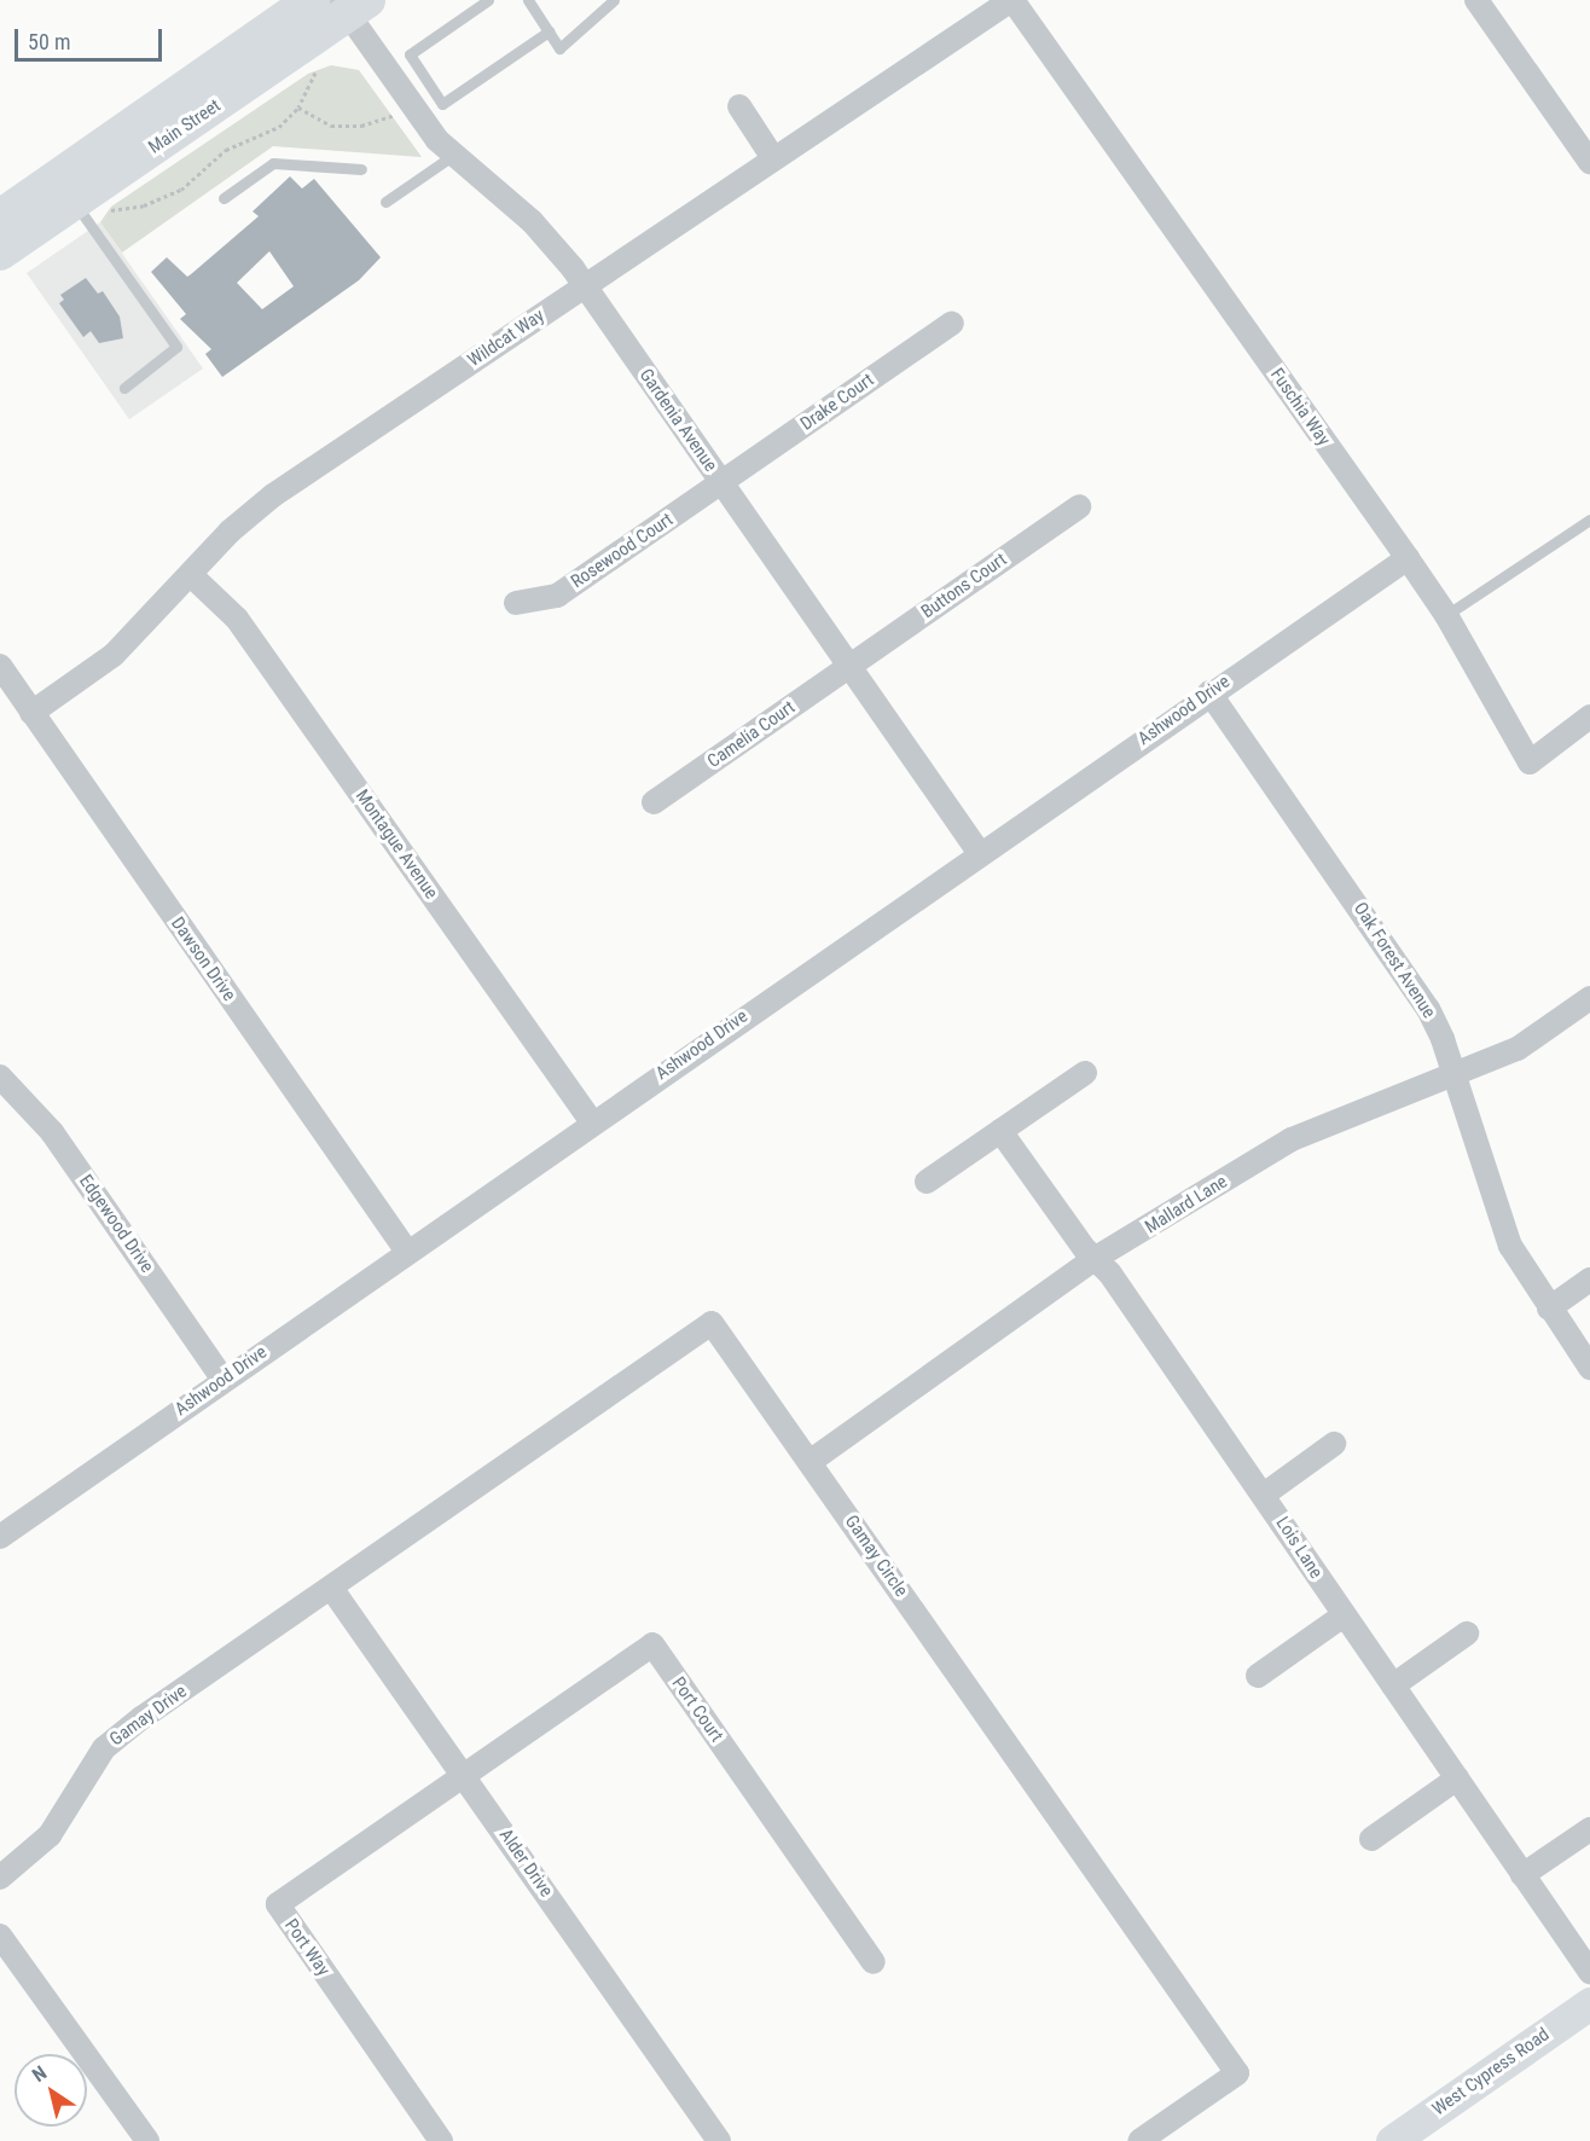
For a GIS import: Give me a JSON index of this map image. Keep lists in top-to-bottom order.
{
  "streets": {
    "main road": ["Main Street"],
    "street": [
      "Wildcat Way",
      "Drake Court",
      "Fuschia Way",
      "Gardenia Avenue",
      "Rosewood Court",
      "Buttons Court",
      "Ashwood Drive",
      "Camelia Court",
      "Montague Avenue",
      "Dawson Drive",
      "Oak Forest Avenue",
      "Mallard Lane",
      "Edgewood Drive",
      "Lois Lane",
      "Gamay Circle",
      "Port Court",
      "Gamay Drive",
      "Alder Drive",
      "Port Way",
      "West Cypress Road"
    ]
  },
  "crossings": [
    ["Main Street", "Gardenia Avenue"],
    ["Wildcat Way", "Fuschia Way"],
    ["Wildcat Way", "Gardenia Avenue"],
    ["Wildcat Way", "Montague Avenue"],
    ["Wildcat Way", "Dawson Drive"],
    ["Drake Court", "Gardenia Avenue"],
    ["Drake Court", "Rosewood Court"],
    ["Fuschia Way", "Ashwood Drive"],
    ["Gardenia Avenue", "Rosewood Court"],
    ["Gardenia Avenue", "Buttons Court"],
    ["Gardenia Avenue", "Ashwood Drive"],
    ["Gardenia Avenue", "Camelia Court"],
    ["Buttons Court", "Camelia Court"],
    ["Ashwood Drive", "Montague Avenue"],
    ["Ashwood Drive", "Dawson Drive"],
    ["Ashwood Drive", "Oak Forest Avenue"],
    ["Ashwood Drive", "Edgewood Drive"],
    ["Oak Forest Avenue", "Mallard Lane"],
    ["Mallard Lane", "Lois Lane"],
    ["Mallard Lane", "Gamay Circle"],
    ["Gamay Circle", "Gamay Drive"],
    ["Gamay Circle", "Alder Drive"],
    ["Port Court", "Alder Drive"],
    ["Port Court", "Port Way"],
    ["Gamay Drive", "Alder Drive"],
    ["Alder Drive", "Port Way"]
  ],
  "scale_bar": "50 m",
  "north": "top left"
}
